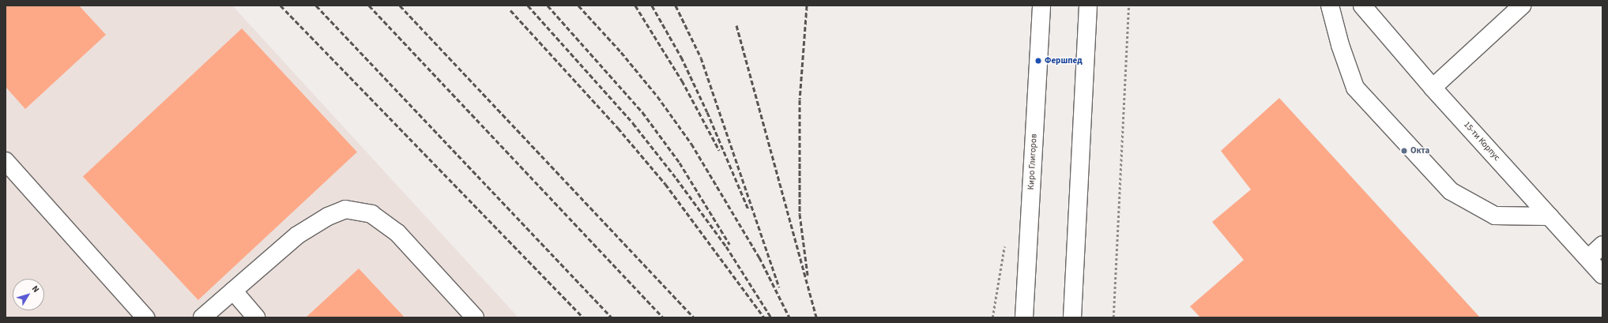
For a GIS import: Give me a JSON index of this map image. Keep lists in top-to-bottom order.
{
  "streets": {
    "street": ["15-ти Корпус", "Киро Глигоров"]
  },
  "places": ["Фершпед", "Окта"],
  "north": "top right"
}
